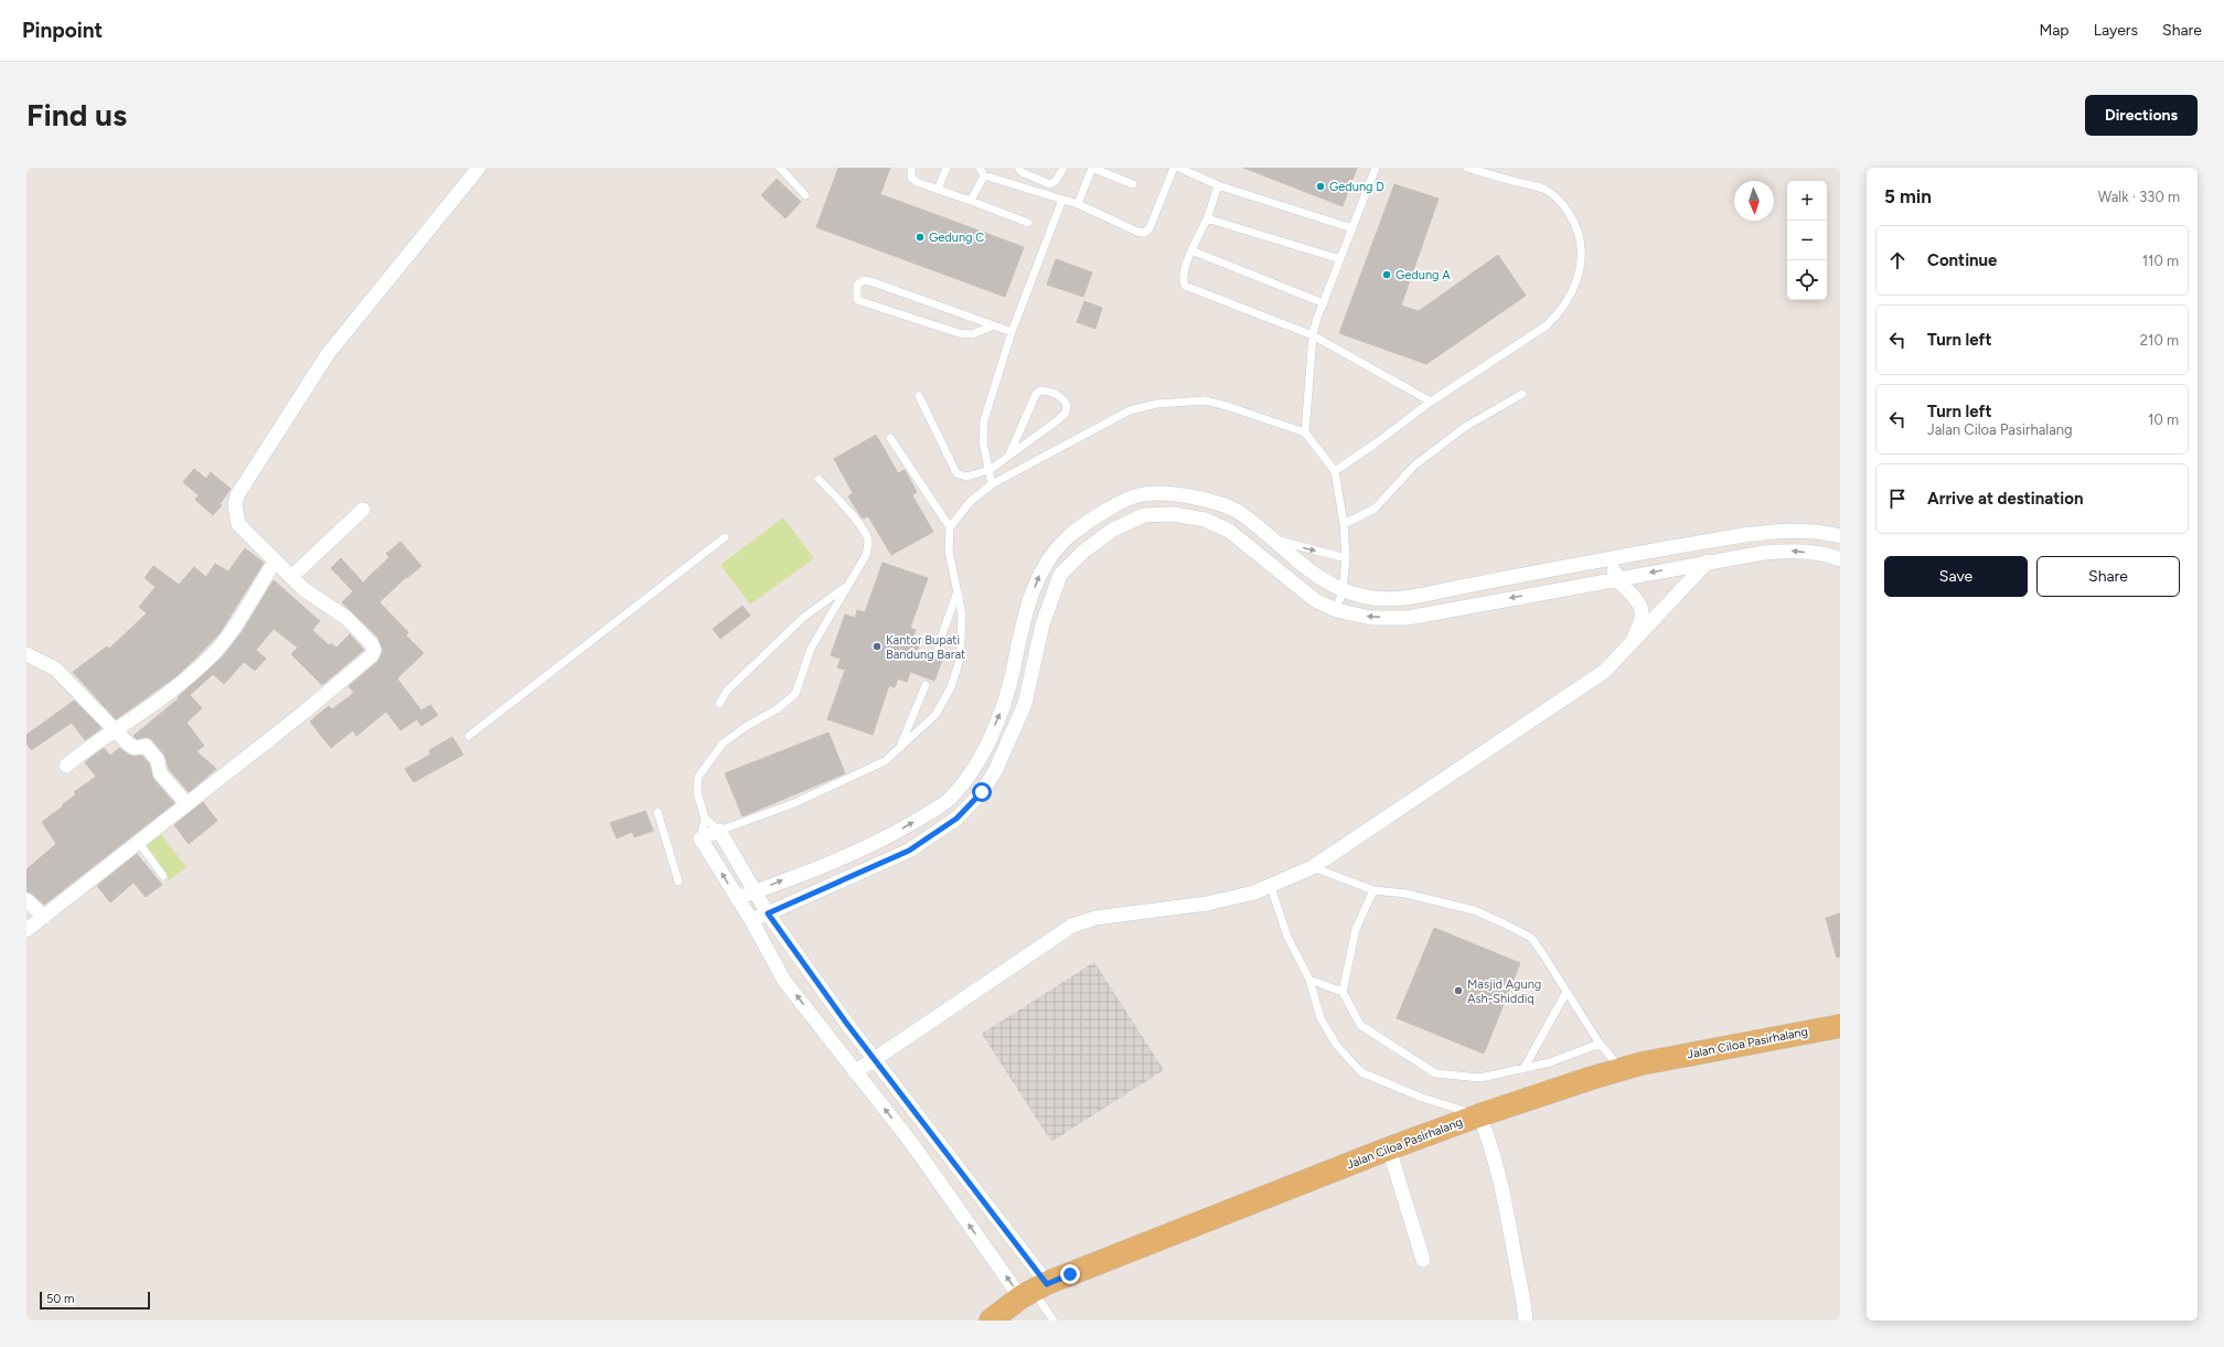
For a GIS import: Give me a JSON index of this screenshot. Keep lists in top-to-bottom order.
{
  "streets": {
    "main road": ["Jalan Ciloa Pasirhalang"]
  },
  "places": [
    "Gedung D",
    "Gedung C",
    "Gedung A",
    "Kantor Bupati Bandung Barat",
    "Masjid Agung Ash-Shiddiq"
  ],
  "scale_bar": "50 m",
  "north": "bottom",
  "page": {
    "header": "Pinpoint",
    "nav": ["Map", "Layers", "Share"],
    "buttons": [
      "Directions",
      ["Save", "Share"]
    ],
    "title": "Find us",
    "heading": ["5 min", "Walk · 330 m"],
    "map_buttons": ["+", "−"],
    "list": [
      ["Continue", "110 m"],
      ["Turn left", "210 m"],
      ["Turn left", "Jalan Ciloa Pasirhalang", "10 m"],
      "Arrive at destination"
    ],
    "scale": "50 m"
  }
}
